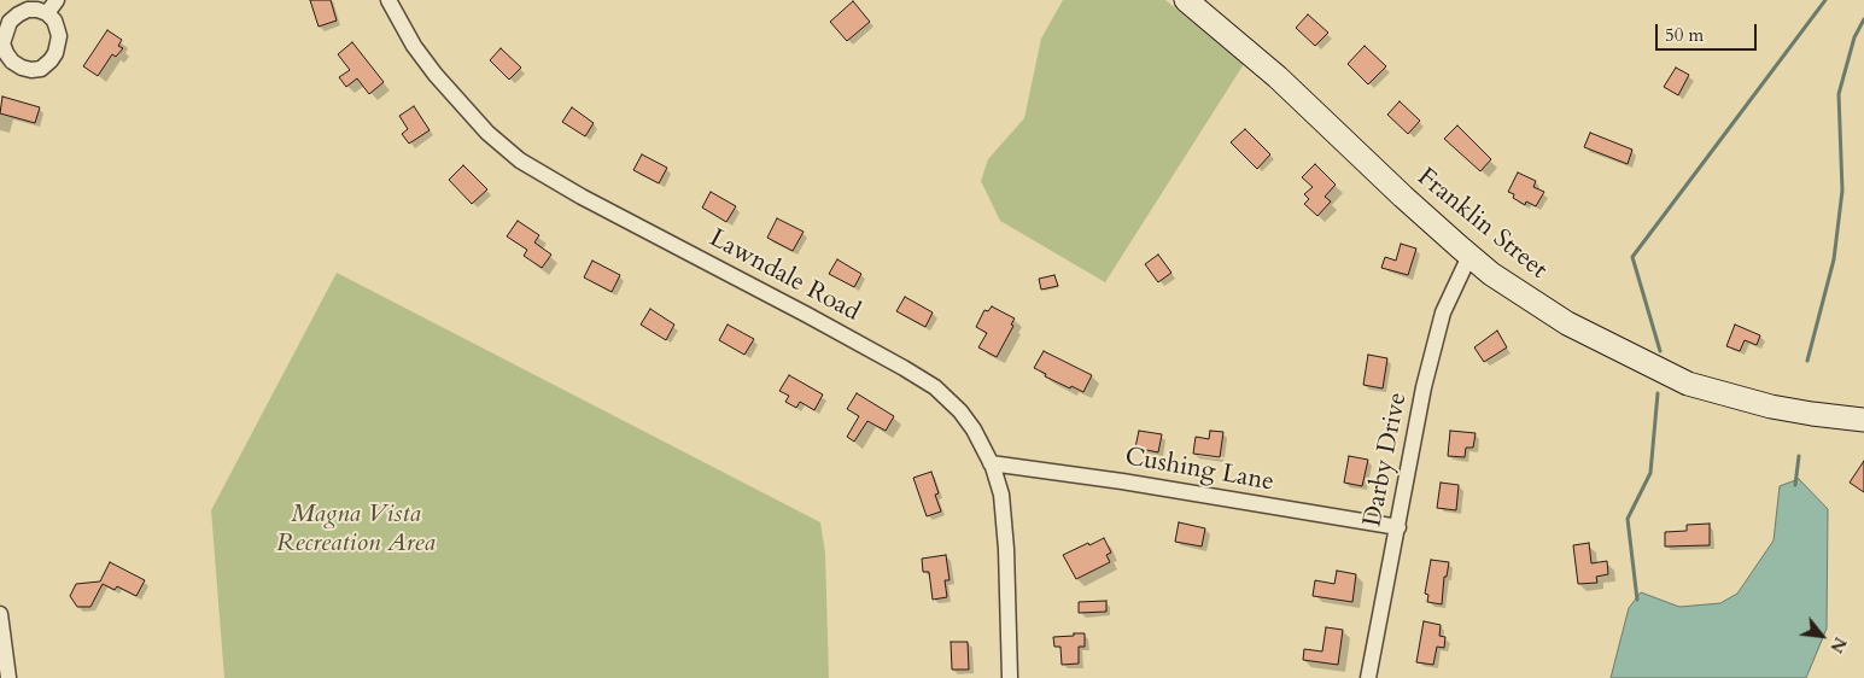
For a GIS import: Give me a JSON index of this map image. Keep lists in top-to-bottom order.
{
  "streets": {
    "street": [
      "Franklin Street",
      "Lawndale Road",
      "Darby Drive",
      "Cushing Lane"
    ]
  },
  "crossings": [
    ["Franklin Street", "Darby Drive"],
    ["Lawndale Road", "Cushing Lane"],
    ["Darby Drive", "Cushing Lane"]
  ],
  "parks": ["Magna Vista Recreation Area"],
  "scale_bar": "50 m",
  "north": "bottom right"
}
